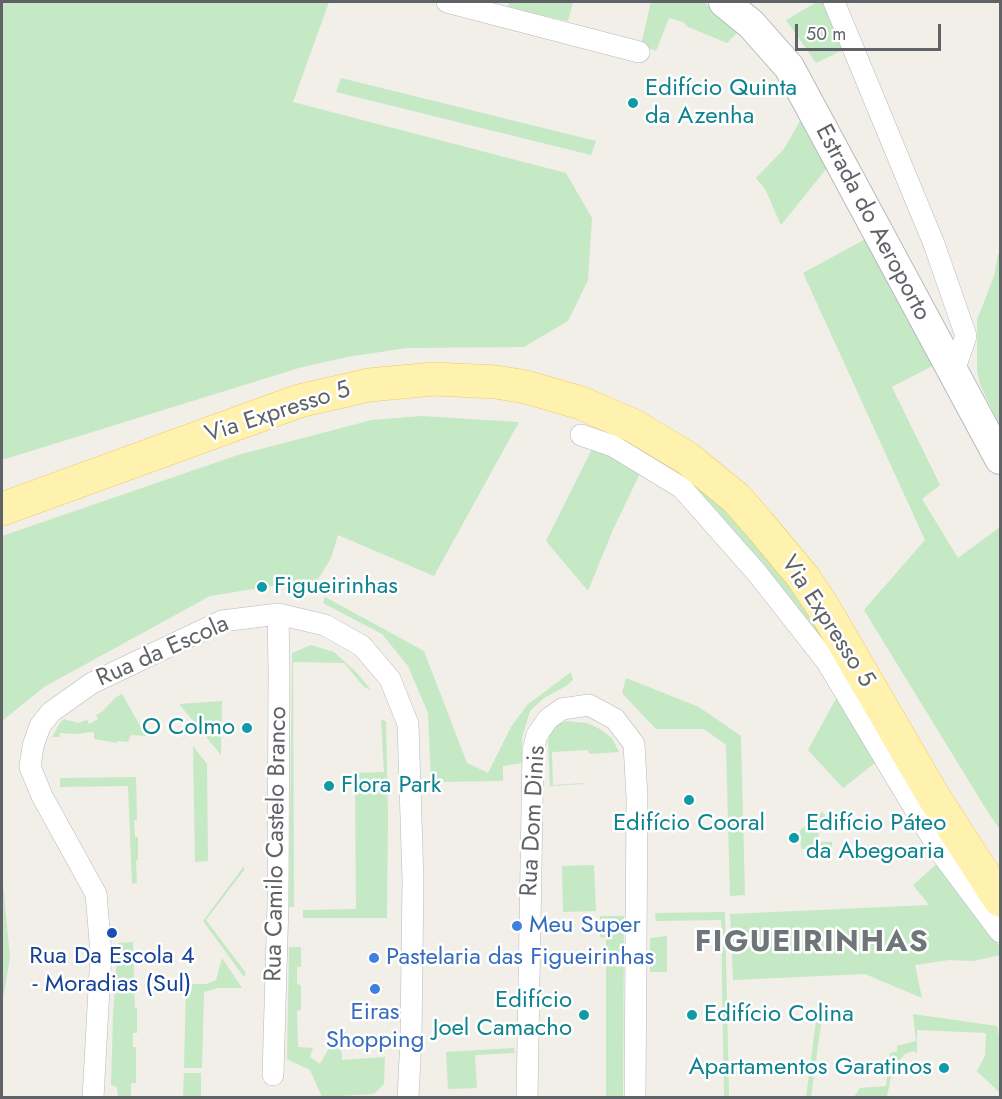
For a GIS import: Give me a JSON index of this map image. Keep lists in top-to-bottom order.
{
  "streets": {
    "main road": ["Estrada do Aeroporto", "Via Expresso 5"],
    "street": ["Rua da Escola", "Rua Dom Dinis", "Rua Camilo Castelo Branco"]
  },
  "crossings": [
    ["Rua da Escola", "Rua Camilo Castelo Branco"]
  ],
  "districts": ["FIGUEIRINHAS"],
  "places": [
    "Edifício Quinta da Azenha",
    "Figueirinhas",
    "O Colmo",
    "Flora Park",
    "Edifício Cooral",
    "Edifício Páteo da Abegoaria",
    "Meu Super",
    "Rua Da Escola 4 - Moradias (Sul)",
    "Pastelaria das Figueirinhas",
    "Eiras Shopping",
    "Edifício Joel Camacho",
    "Edifício Colina",
    "Apartamentos Garatinos"
  ],
  "scale_bar": "50 m"
}
